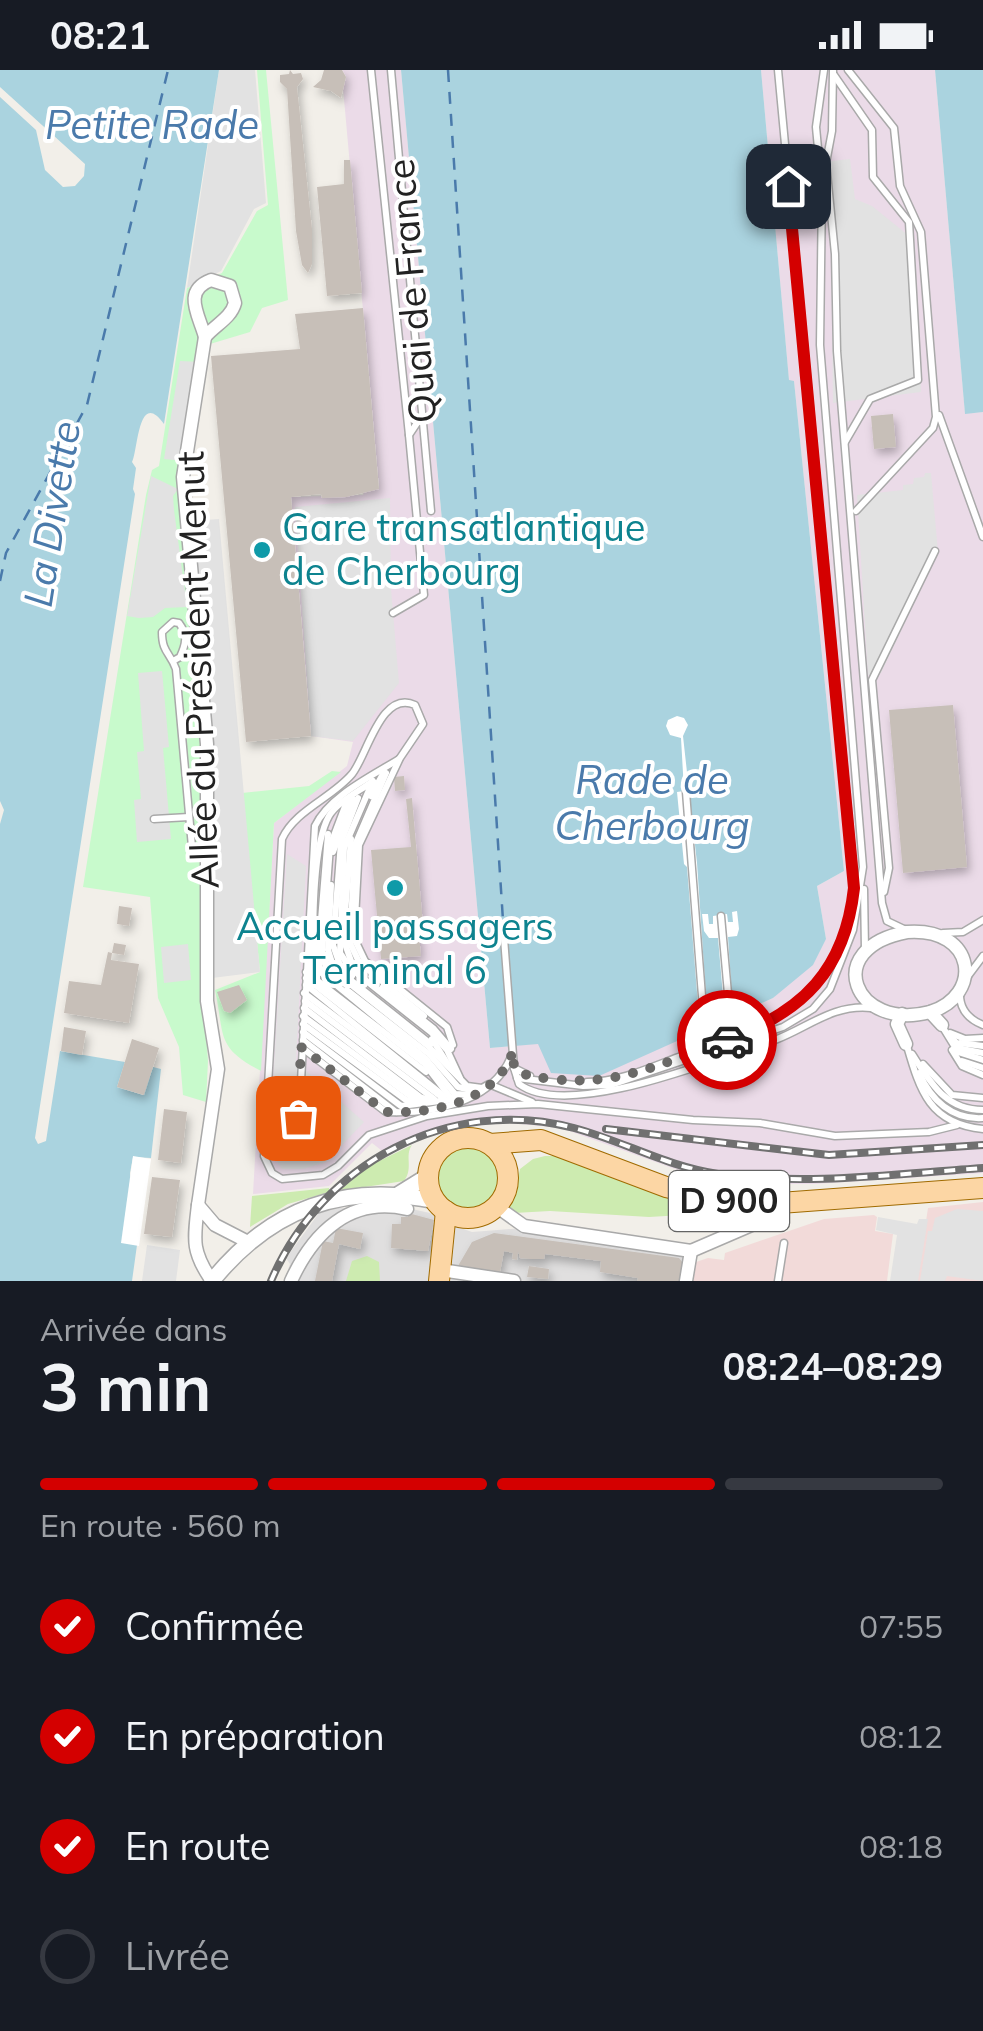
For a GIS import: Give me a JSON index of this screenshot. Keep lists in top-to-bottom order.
{
  "streets": {
    "main road": ["D 900"],
    "street": ["Allée du Président Menut"],
    "lane": ["Quai de France"]
  },
  "water": ["Petite Rade", "La Divette", "Rade de Cherbourg"],
  "places": ["Gare transatlantique de Cherbourg", "Accueil passagers Terminal 6"],
  "page": {
    "status": "08:21",
    "heading": ["3 min", "Arrivée dans", "08:24–08:29"],
    "bar": "En route · 560 m",
    "list": [
      ["Confirmée", "07:55"],
      ["En préparation", "08:12"],
      ["En route", "08:18"],
      "Livrée"
    ]
  }
}
